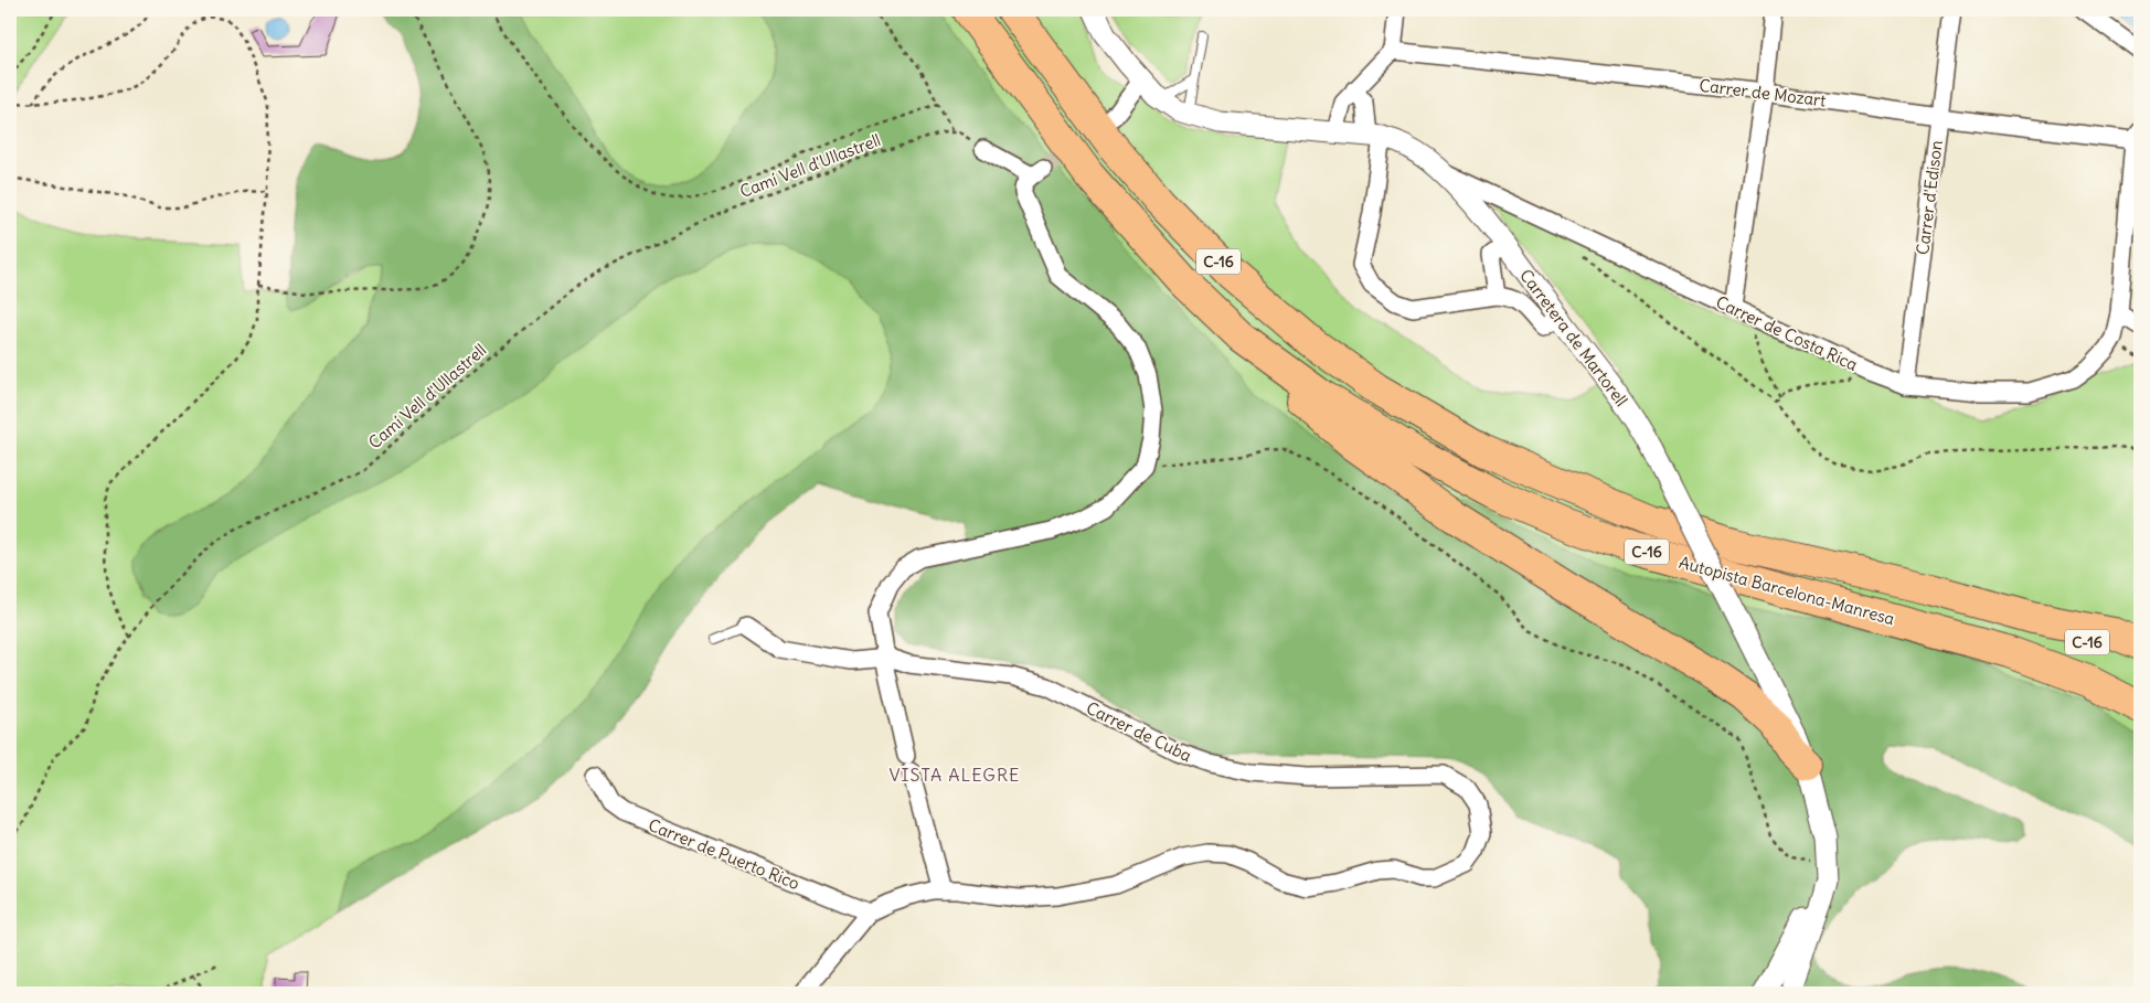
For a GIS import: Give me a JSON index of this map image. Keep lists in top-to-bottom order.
{
  "streets": {
    "highway": ["C-16", "Autopista Barcelona-Manresa"],
    "street": [
      "Carrer de Mozart",
      "Carrer d'Edison",
      "Carrer de Costa Rica",
      "Carretera de Martorell",
      "Carrer de Cuba",
      "Carrer de Puerto Rico"
    ],
    "path": ["Camí Vell d'Ullastrell"]
  },
  "crossings": [
    ["Carrer de Mozart", "Carrer d'Edison"],
    ["Carrer de Mozart", "Carrer de Costa Rica"],
    ["Carrer d'Edison", "Carrer de Costa Rica"],
    ["Carrer de Costa Rica", "Carretera de Martorell"],
    ["Carrer de Cuba", "Carrer de Puerto Rico"]
  ],
  "districts": ["VISTA ALEGRE"]
}
